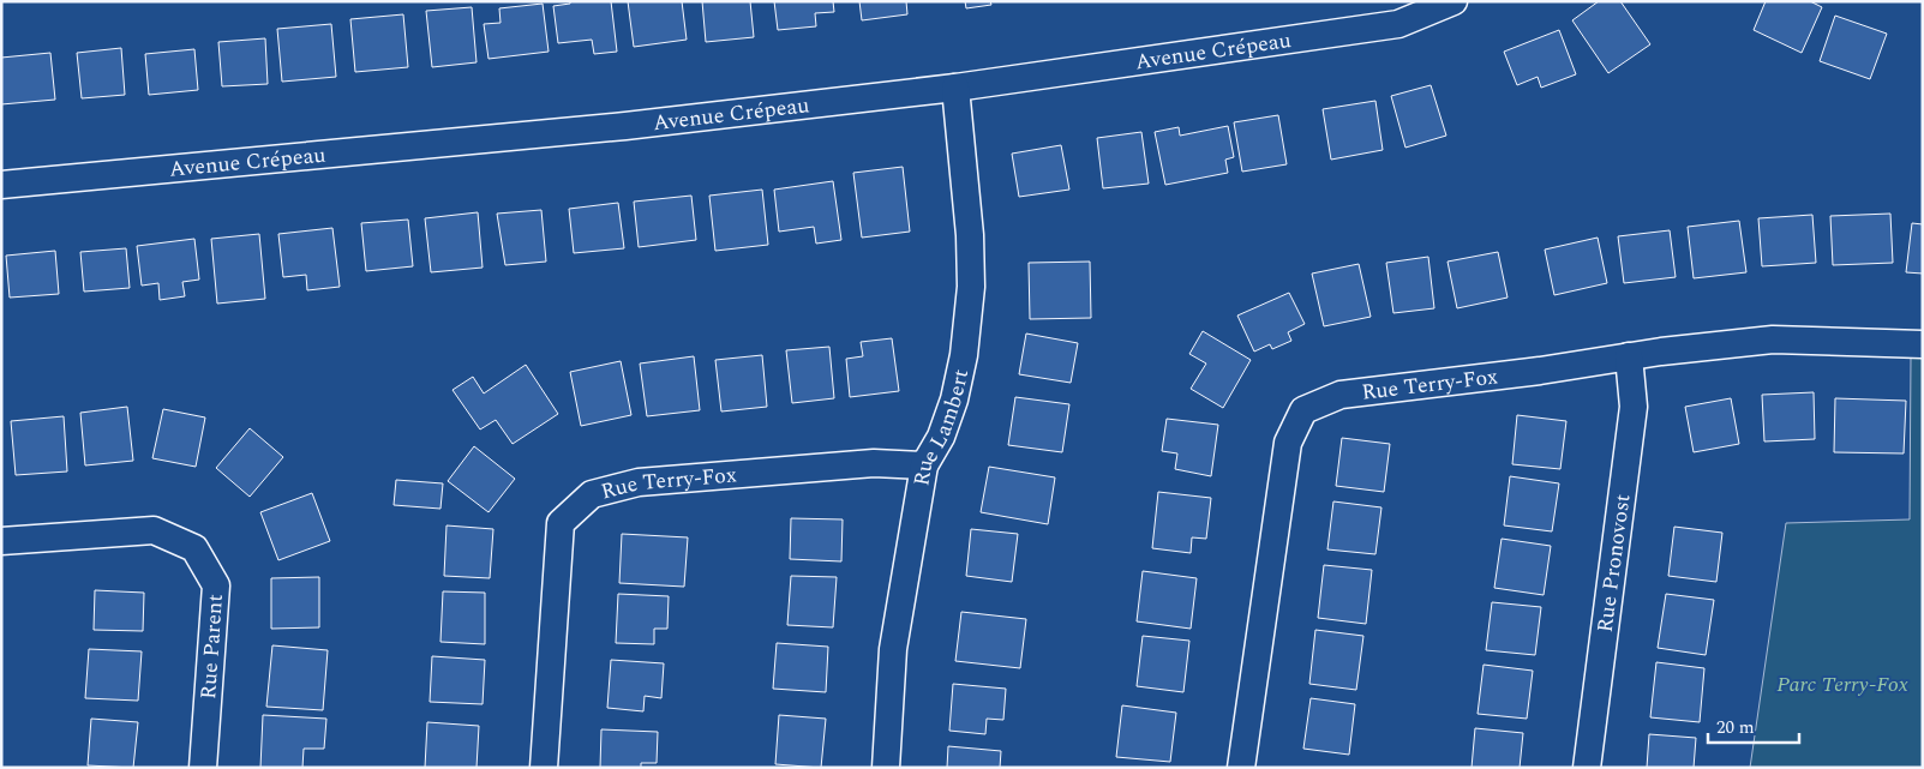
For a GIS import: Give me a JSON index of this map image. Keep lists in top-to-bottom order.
{
  "streets": {
    "street": [
      "Avenue Crépeau",
      "Rue Terry-Fox",
      "Rue Lambert",
      "Rue Pronovost",
      "Rue Parent"
    ]
  },
  "crossings": [
    ["Avenue Crépeau", "Rue Lambert"],
    ["Rue Terry-Fox", "Rue Lambert"],
    ["Rue Terry-Fox", "Rue Pronovost"]
  ],
  "parks": ["Parc Terry-Fox"],
  "scale_bar": "20 m"
}
